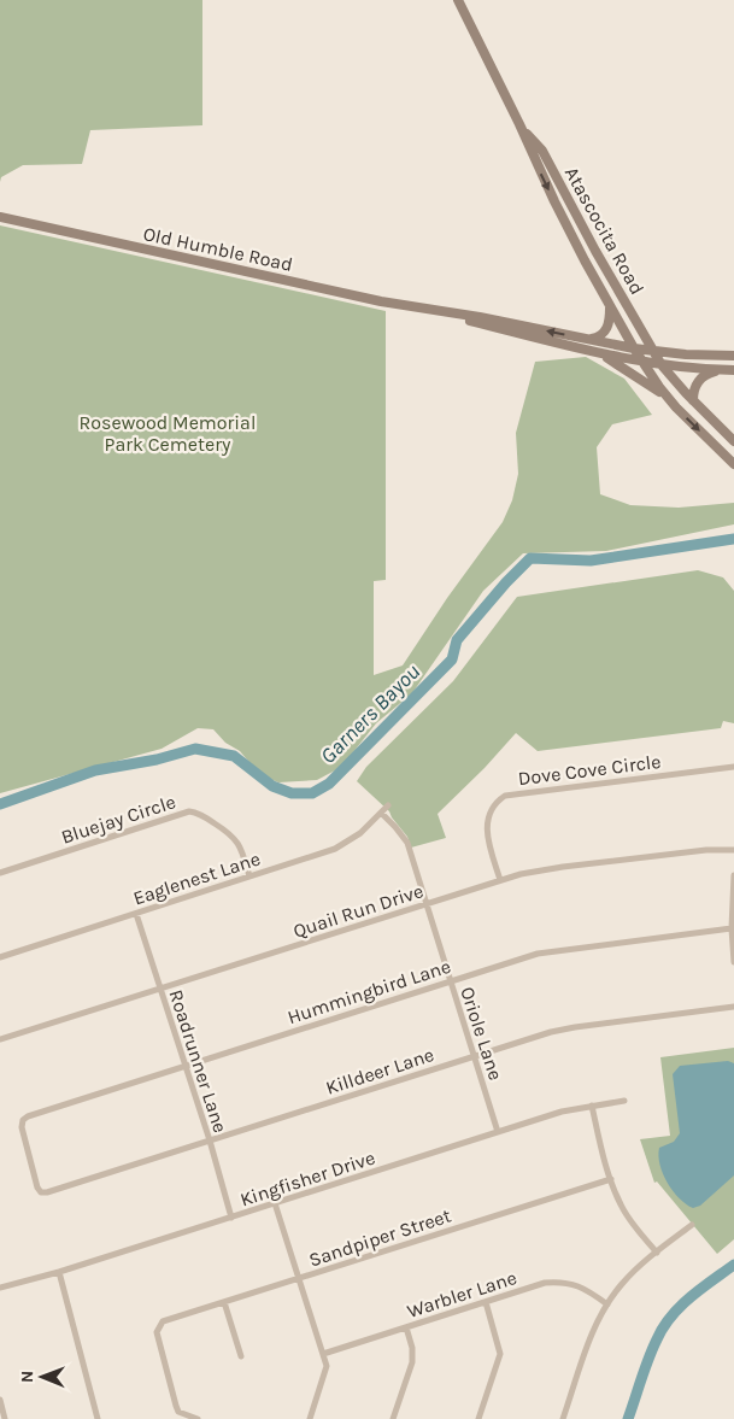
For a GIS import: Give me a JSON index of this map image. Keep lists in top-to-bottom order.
{
  "streets": {
    "main road": ["Atascocita Road", "Old Humble Road"],
    "street": [
      "Dove Cove Circle",
      "Bluejay Circle",
      "Eaglenest Lane",
      "Quail Run Drive",
      "Hummingbird Lane",
      "Oriole Lane",
      "Roadrunner Lane",
      "Killdeer Lane",
      "Kingfisher Drive",
      "Sandpiper Street",
      "Warbler Lane"
    ]
  },
  "crossings": [
    ["Atascocita Road", "Old Humble Road"],
    ["Dove Cove Circle", "Quail Run Drive"],
    ["Bluejay Circle", "Eaglenest Lane"],
    ["Eaglenest Lane", "Oriole Lane"],
    ["Eaglenest Lane", "Roadrunner Lane"],
    ["Quail Run Drive", "Oriole Lane"],
    ["Quail Run Drive", "Roadrunner Lane"],
    ["Hummingbird Lane", "Oriole Lane"],
    ["Hummingbird Lane", "Roadrunner Lane"],
    ["Hummingbird Lane", "Killdeer Lane"],
    ["Oriole Lane", "Killdeer Lane"],
    ["Oriole Lane", "Kingfisher Drive"],
    ["Roadrunner Lane", "Killdeer Lane"],
    ["Roadrunner Lane", "Kingfisher Drive"]
  ],
  "water": ["Garners Bayou"],
  "parks": ["Rosewood Memorial Park Cemetery"],
  "north": "left"
}
